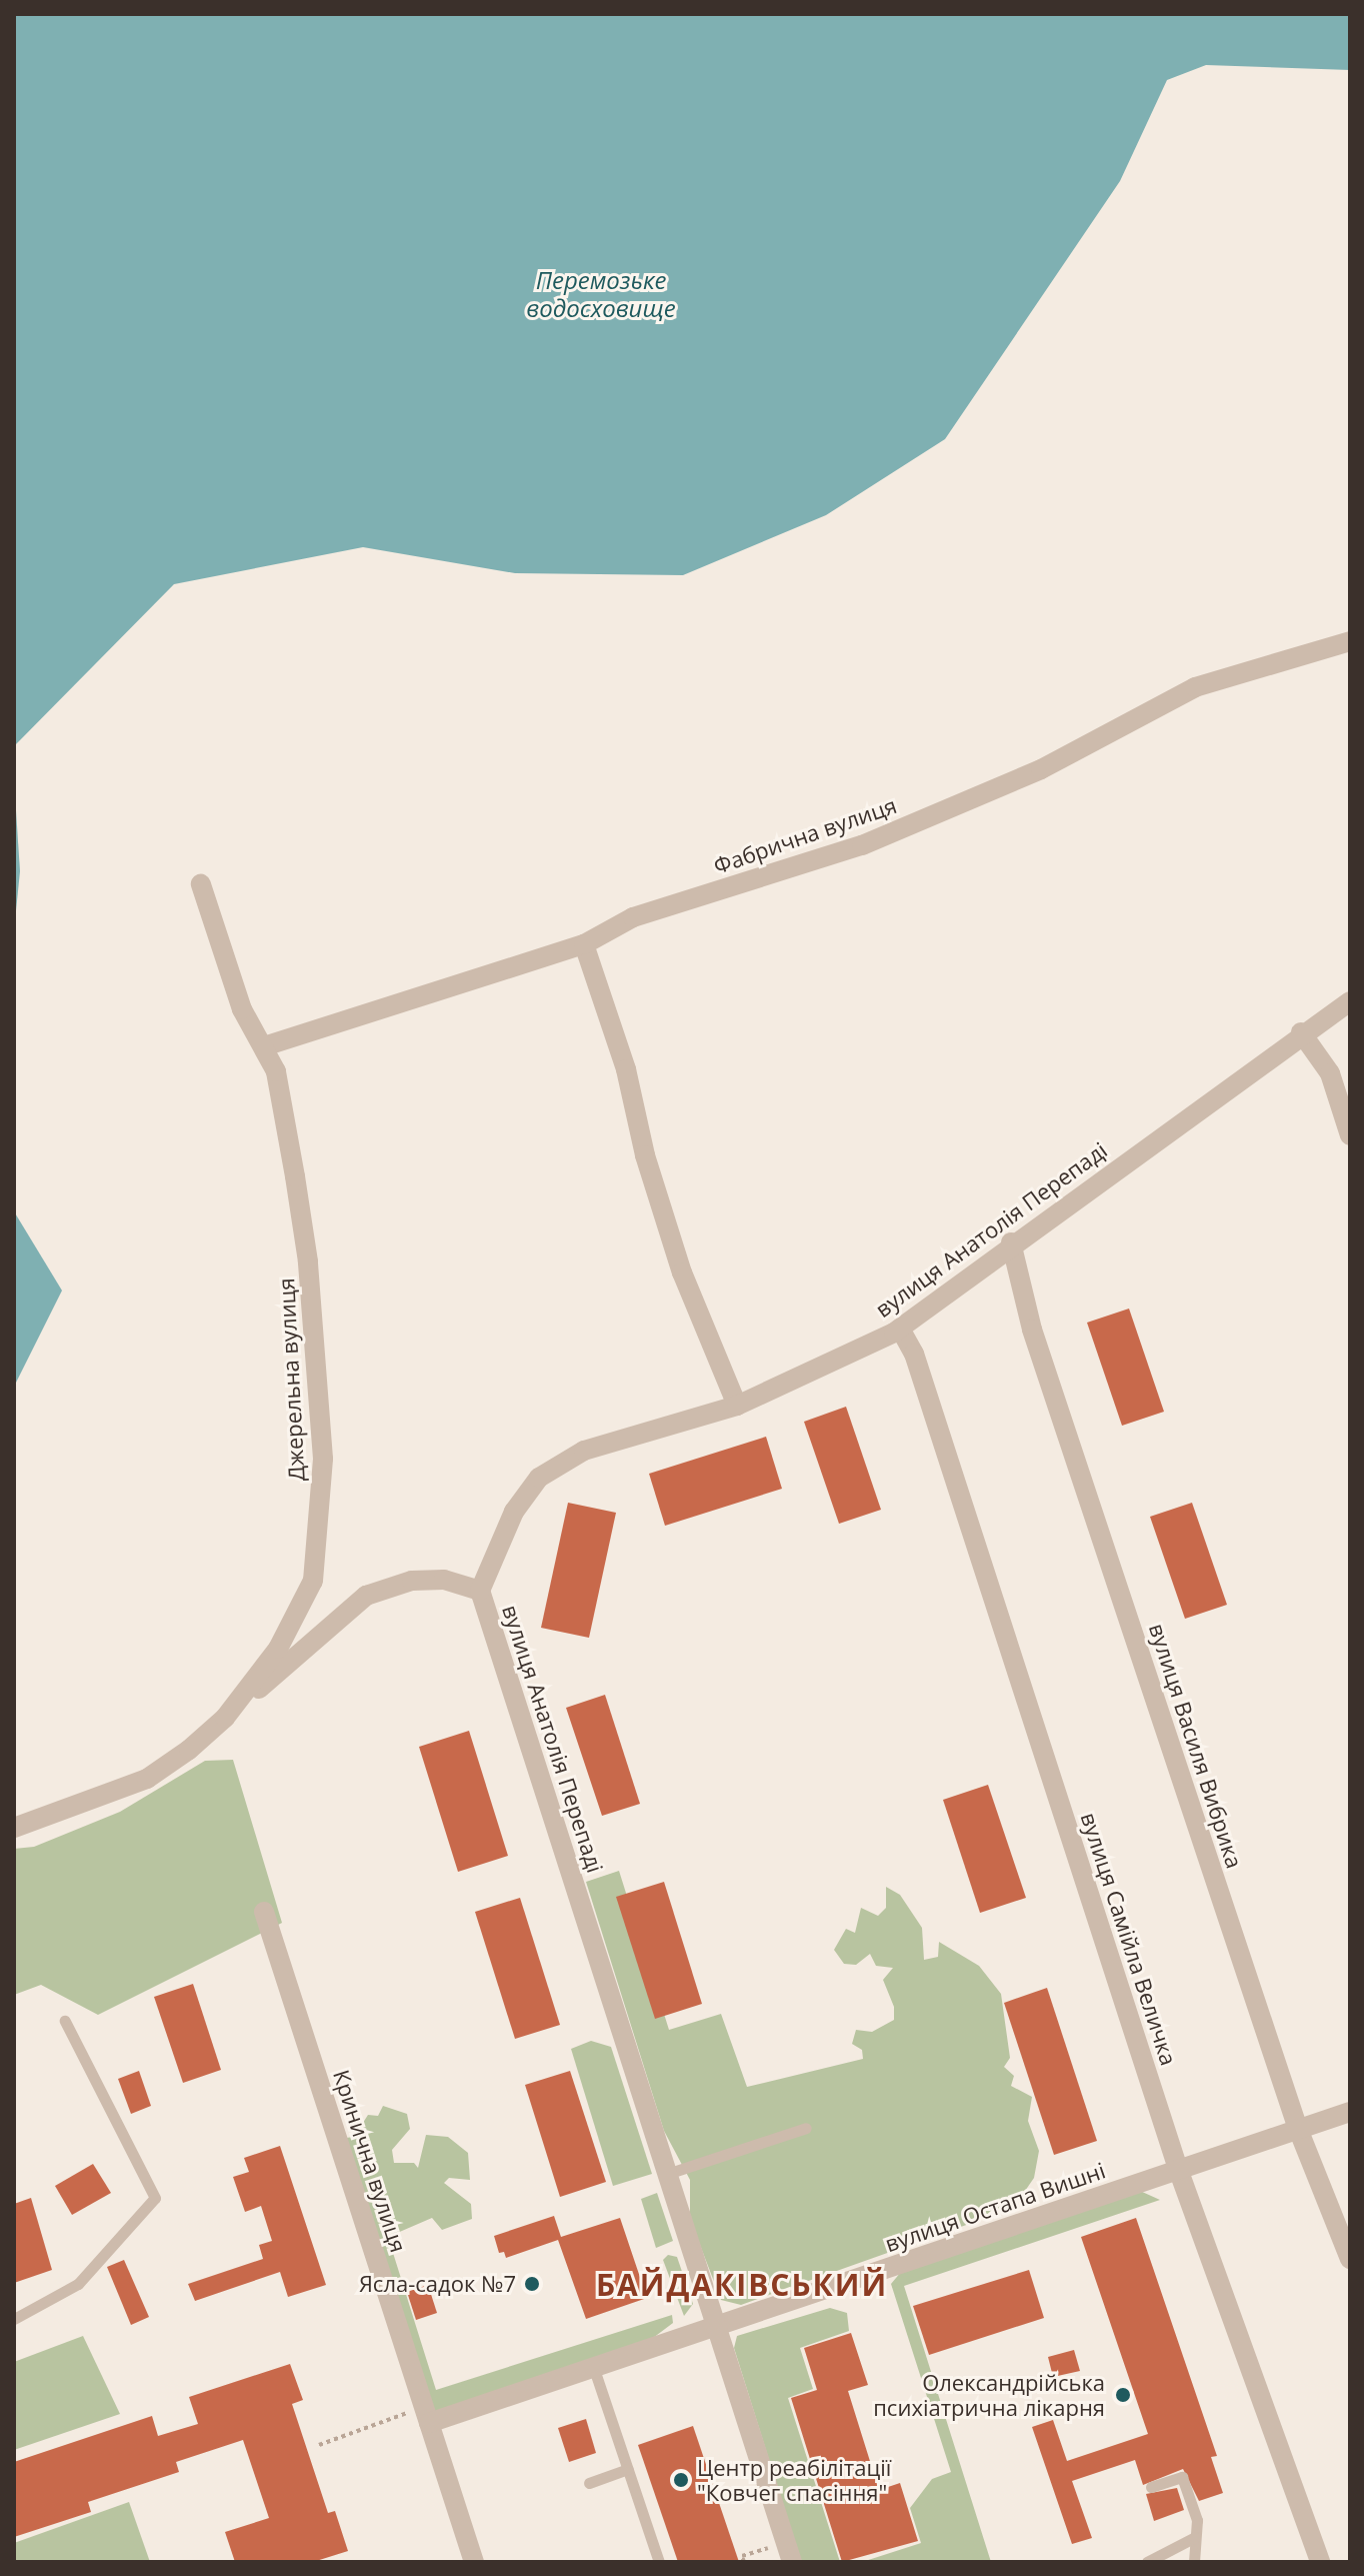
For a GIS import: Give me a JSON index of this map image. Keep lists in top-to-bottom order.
{
  "streets": {
    "street": [
      "Фабрична вулиця",
      "вулиця Анатолія Перепаді",
      "Джерельна вулиця",
      "вулиця Василя Вибрика",
      "вулиця Самійла Величка",
      "Кринична вулиця",
      "вулиця Остапа Вишні"
    ]
  },
  "crossings": [
    ["Фабрична вулиця", "Джерельна вулиця"],
    ["вулиця Анатолія Перепаді", "вулиця Василя Вибрика"],
    ["вулиця Анатолія Перепаді", "вулиця Самійла Величка"],
    ["вулиця Анатолія Перепаді", "вулиця Остапа Вишні"],
    ["вулиця Василя Вибрика", "вулиця Остапа Вишні"],
    ["вулиця Самійла Величка", "вулиця Остапа Вишні"],
    ["Кринична вулиця", "вулиця Остапа Вишні"]
  ],
  "districts": ["БАЙДАКІВСЬКИЙ"],
  "water": ["Перемозьке водосховище"],
  "places": ["Ясла-садок №7", "Олександрійська психіатрична лікарня", "Центр реабілітації \"Ковчег спасіння\""]
}
